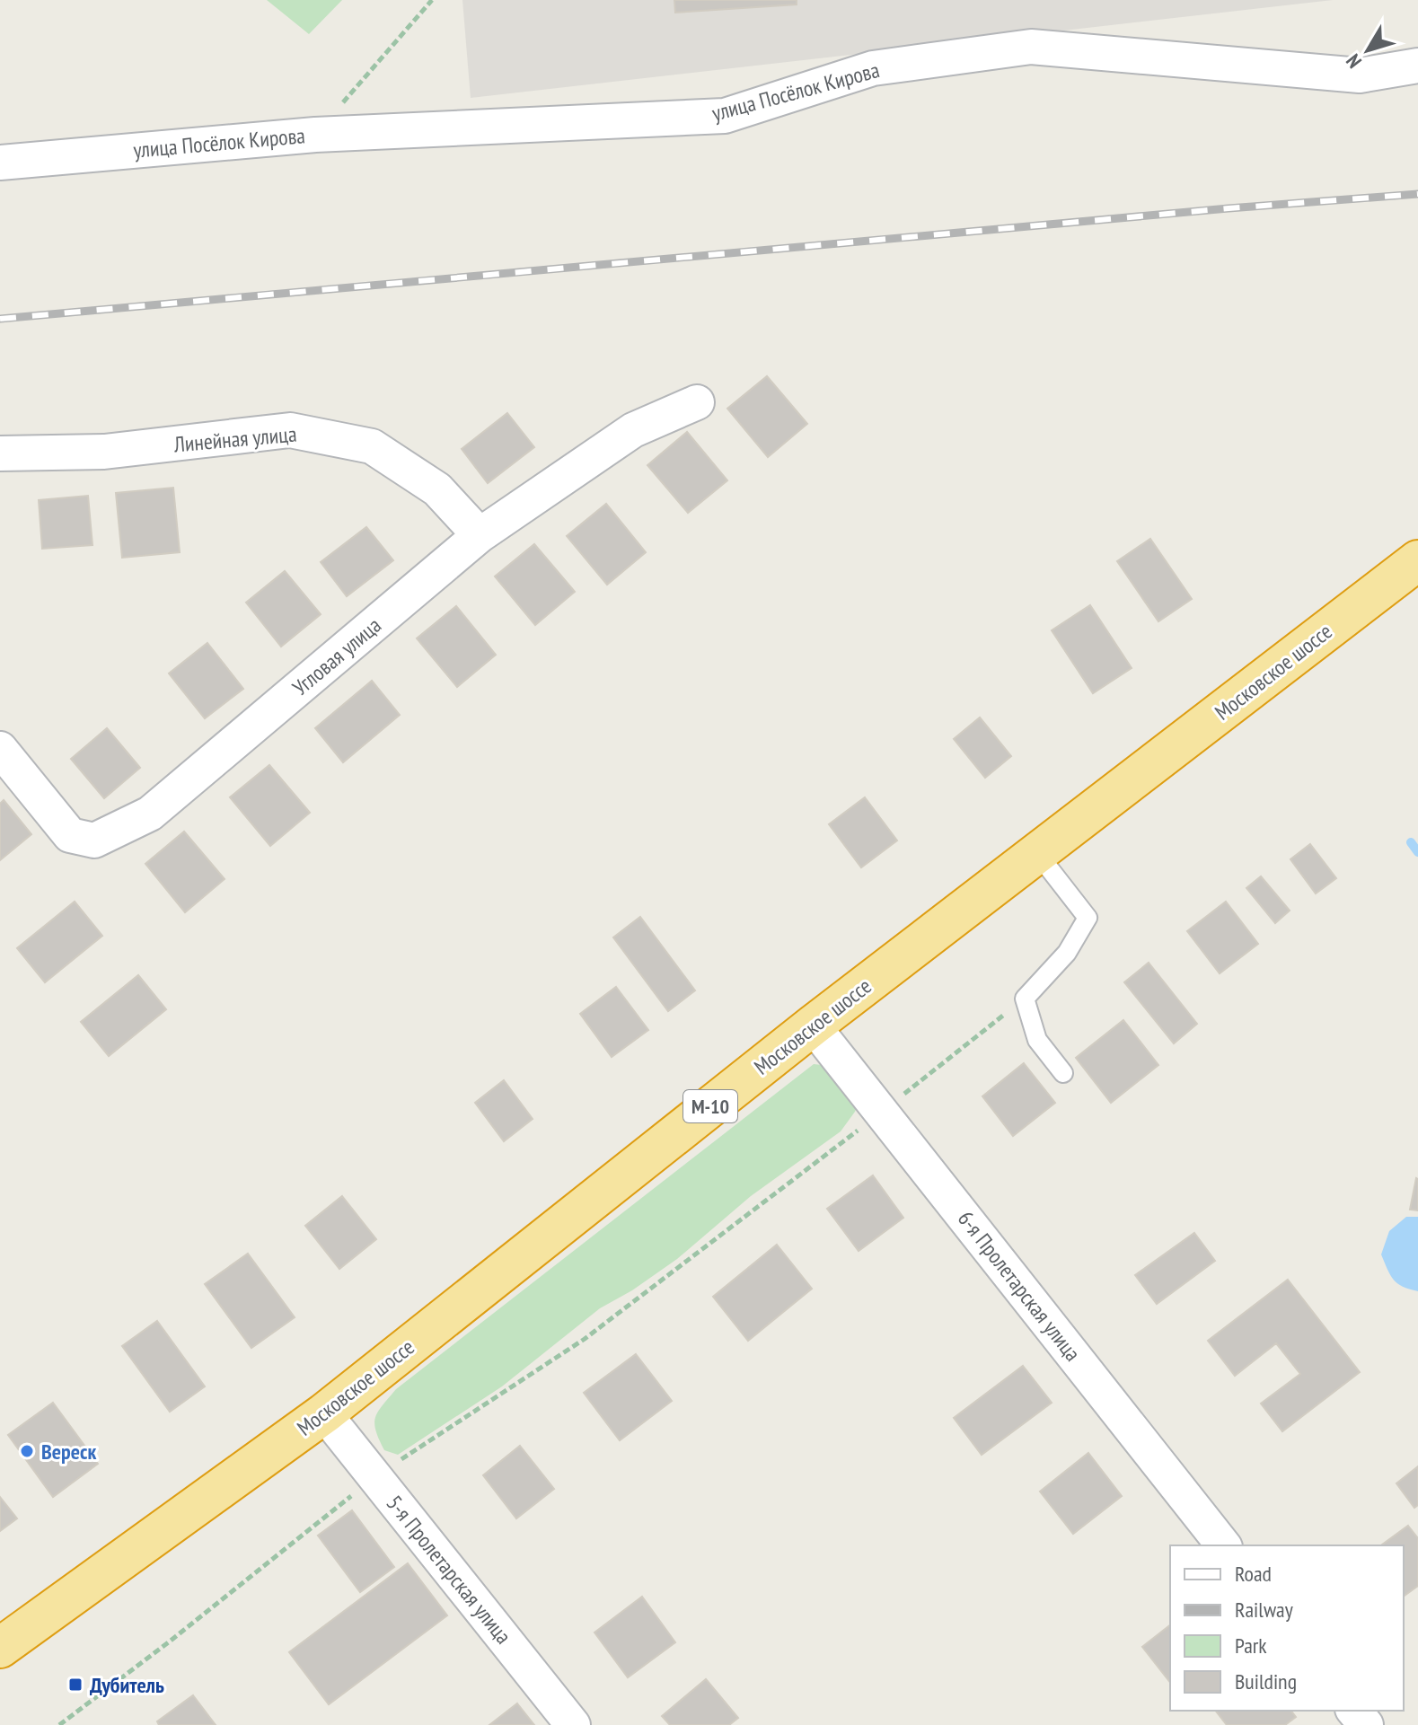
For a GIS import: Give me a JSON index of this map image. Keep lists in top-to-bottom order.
{
  "streets": {
    "highway": ["Московское шоссе", "М-10"],
    "street": [
      "улица Посёлок Кирова",
      "Линейная улица",
      "Угловая улица",
      "6-я Пролетарская улица",
      "5-я Пролетарская улица"
    ]
  },
  "crossings": [
    ["Линейная улица", "Угловая улица"],
    ["Московское шоссе", "6-я Пролетарская улица"],
    ["Московское шоссе", "5-я Пролетарская улица"]
  ],
  "places": {
    "other": ["Вереск"],
    "transit": ["Дубитель"]
  },
  "legend": [
    "Road",
    "Railway",
    "Park",
    "Building"
  ],
  "north": "bottom left"
}
